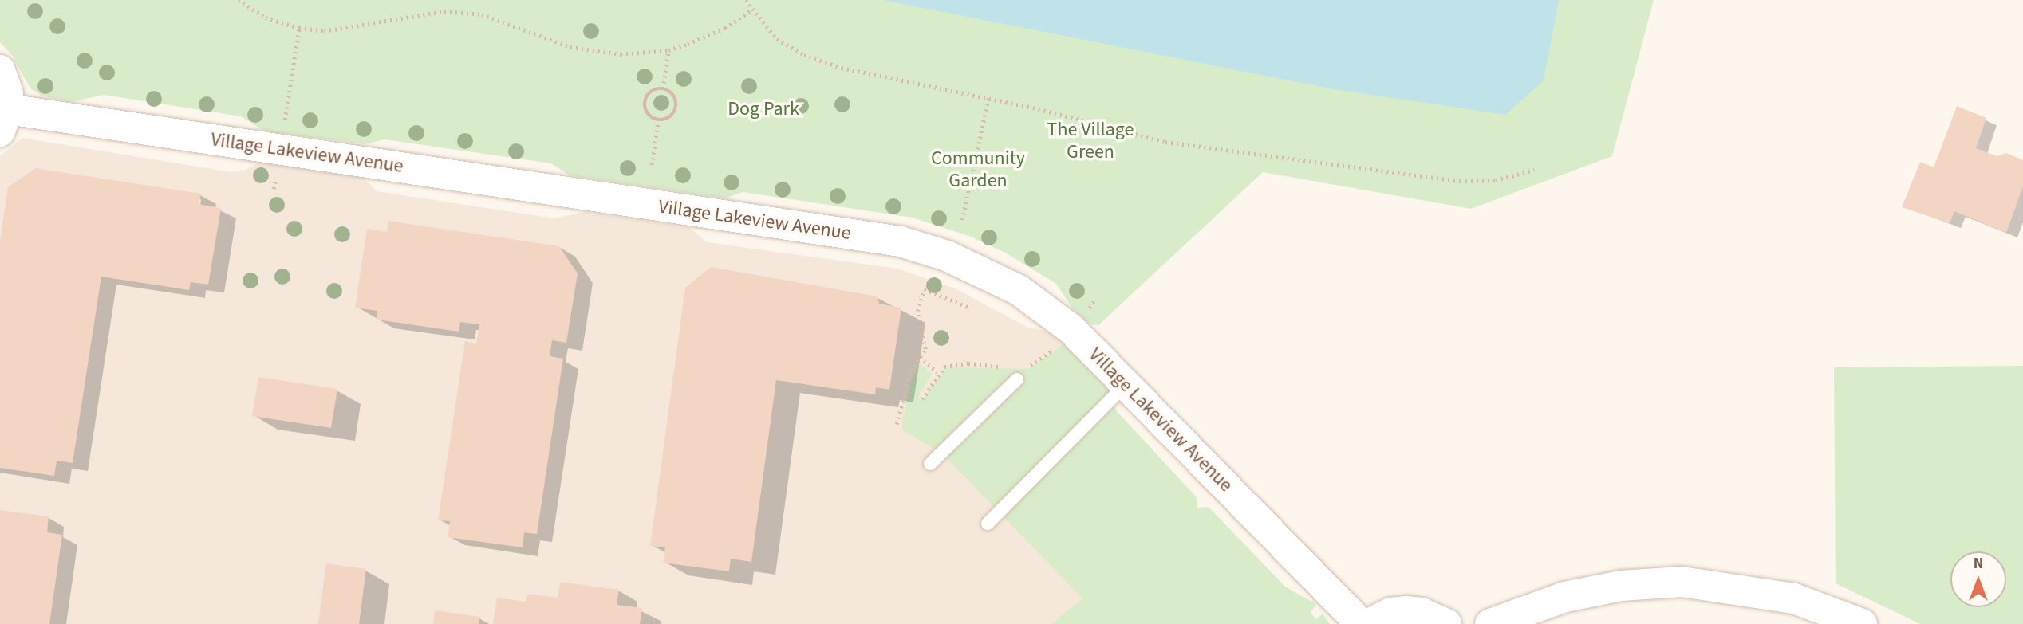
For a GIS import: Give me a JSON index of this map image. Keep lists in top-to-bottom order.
{
  "streets": {
    "street": ["Village Lakeview Avenue"]
  },
  "parks": ["Dog Park", "The Village Green", "Community Garden"],
  "north": "top"
}
